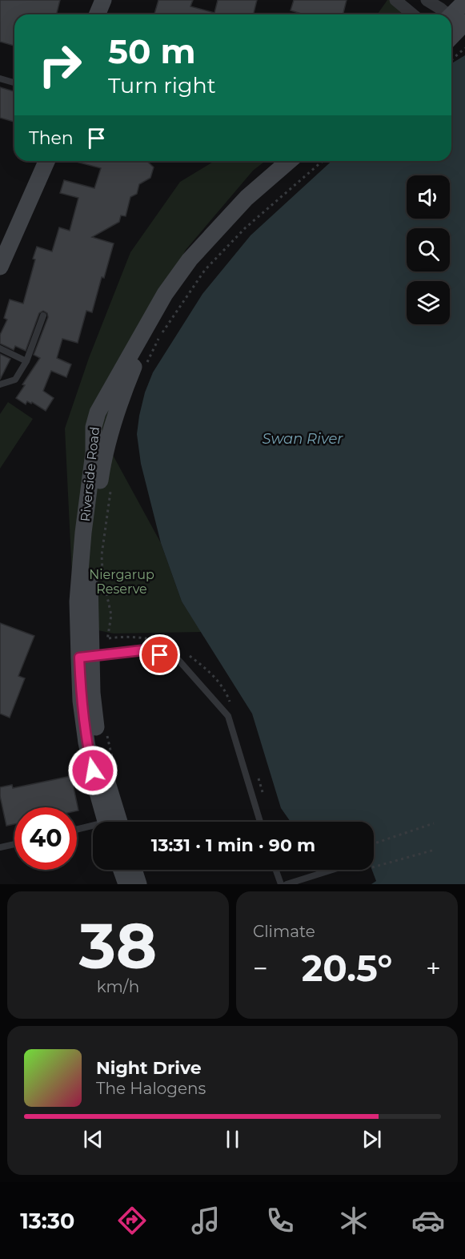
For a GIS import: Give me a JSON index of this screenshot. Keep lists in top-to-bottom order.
{
  "streets": {
    "street": ["Riverside Road"]
  },
  "water": ["Swan River"],
  "parks": ["Niergarup Reserve"],
  "page": {
    "turn": ["50 m", "Turn right"],
    "then": "Then",
    "limit": "40",
    "trip": "13:31 · 1 min · 90 m",
    "tile": [
      ["38", "km/h"],
      "Climate"
    ],
    "heat": ["−", "20.5°", "+"],
    "song": ["Night Drive", "The Halogens"],
    "tabs": "13:30"
  }
}
